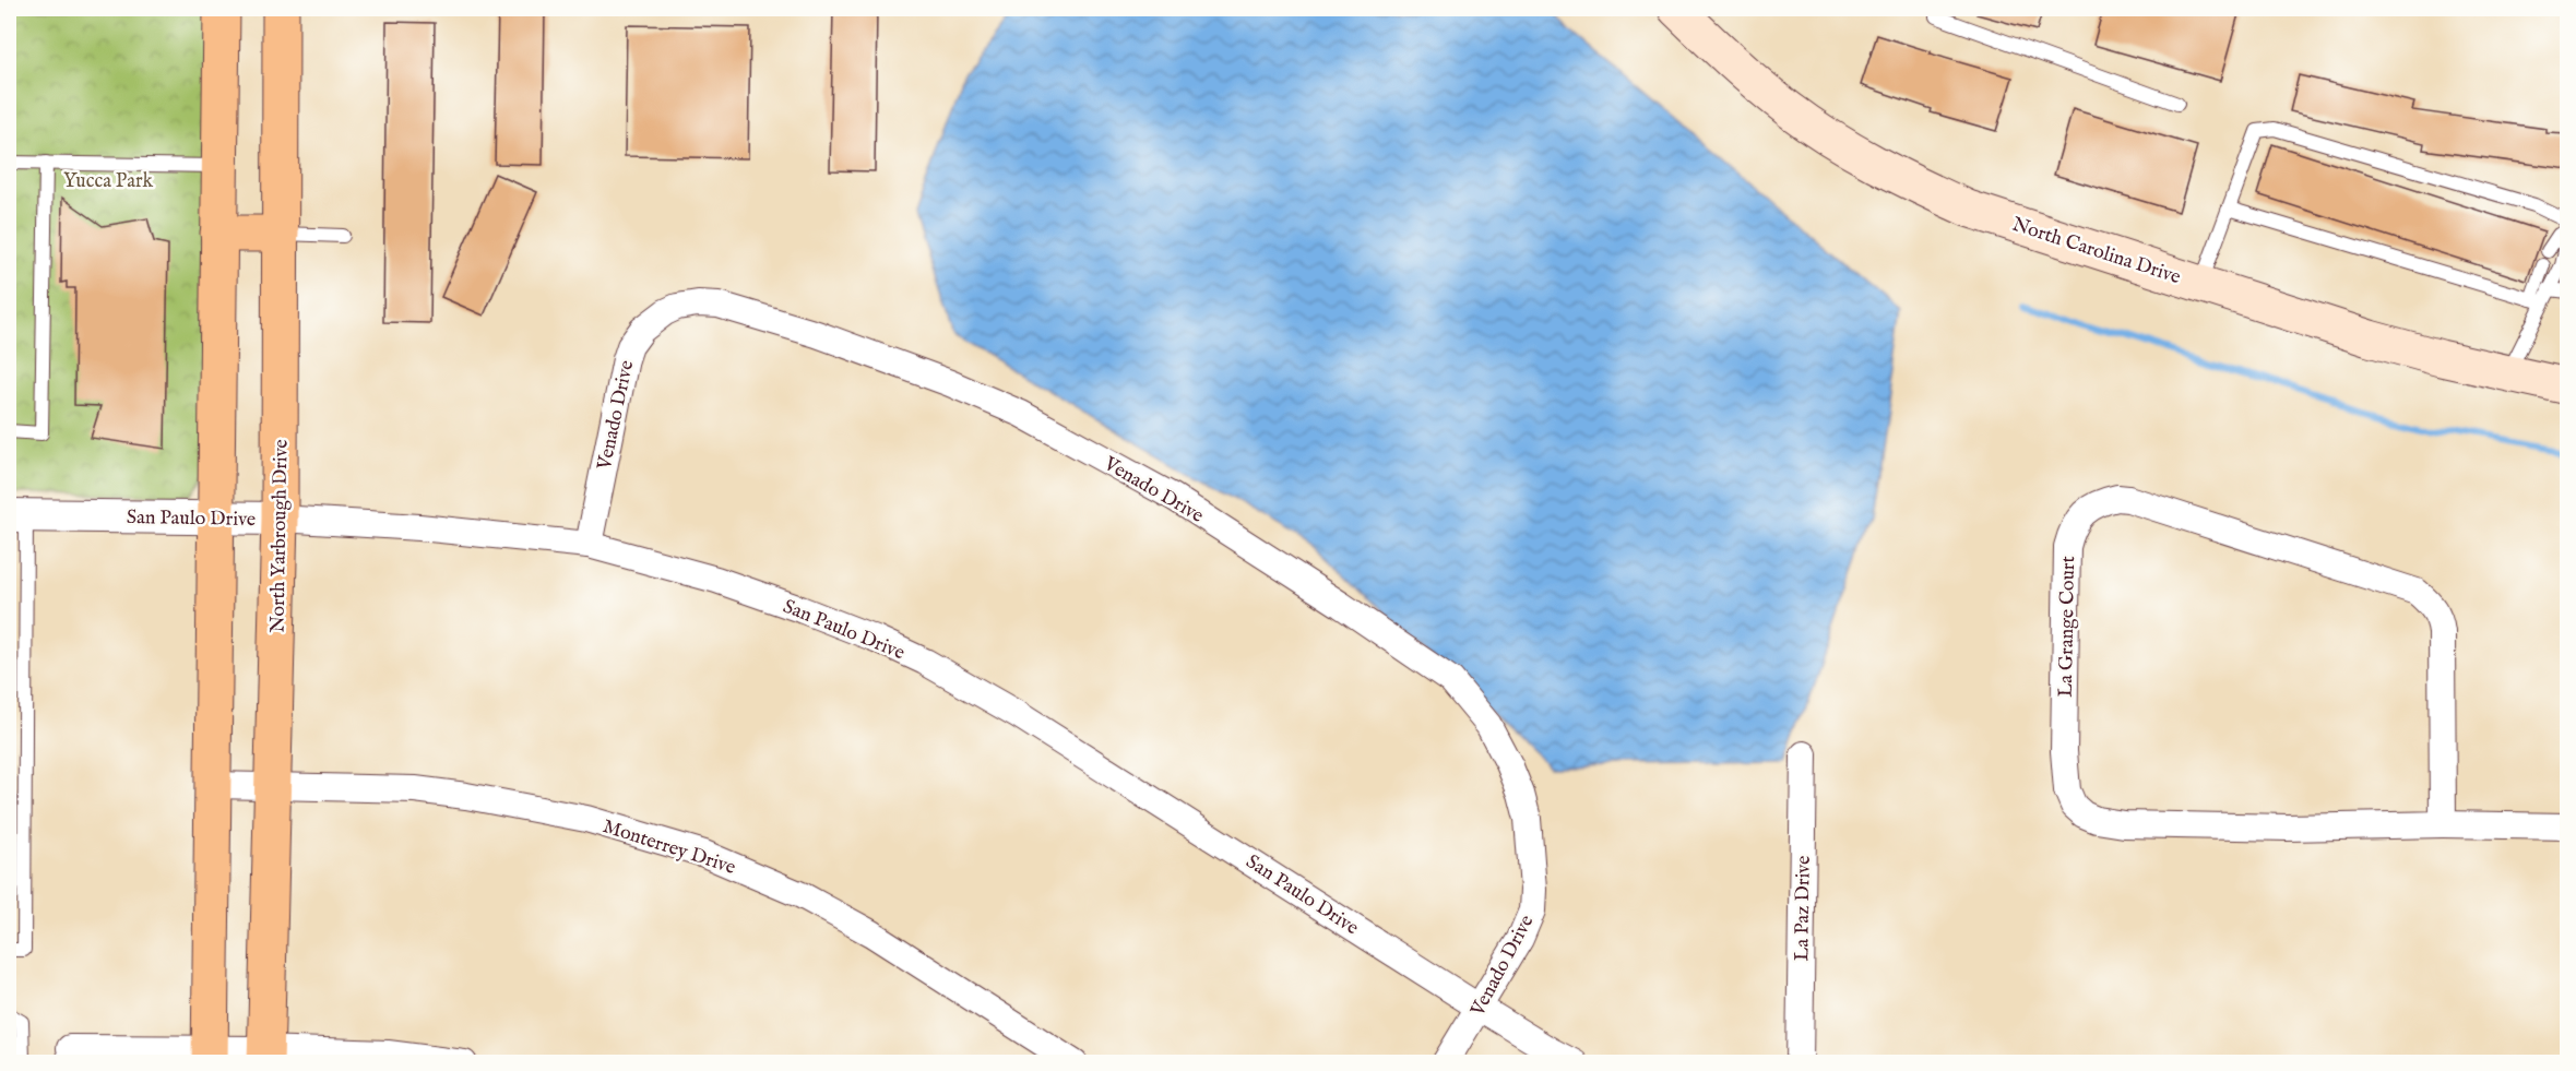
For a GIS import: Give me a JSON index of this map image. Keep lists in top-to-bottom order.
{
  "streets": {
    "main road": ["North Carolina Drive", "North Yarbrough Drive"],
    "street": [
      "Venado Drive",
      "San Paulo Drive",
      "La Grange Court",
      "Monterrey Drive",
      "La Paz Drive"
    ]
  },
  "crossings": [
    ["Venado Drive", "San Paulo Drive"],
    ["San Paulo Drive", "North Yarbrough Drive"],
    ["North Yarbrough Drive", "Monterrey Drive"]
  ],
  "parks": ["Yucca Park"]
}
